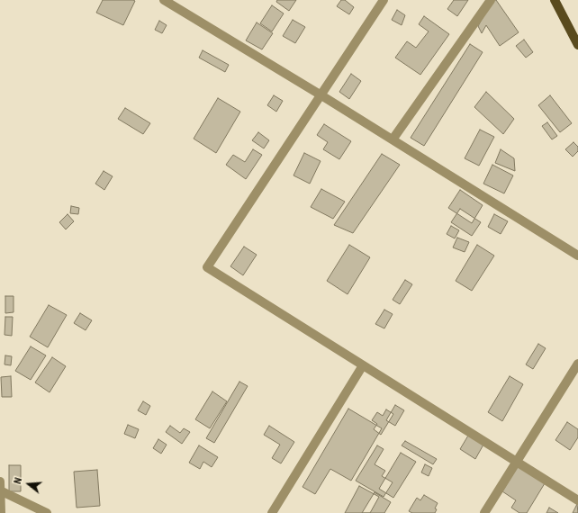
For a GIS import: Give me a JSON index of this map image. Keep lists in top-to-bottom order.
{
  "north": "left"
}
